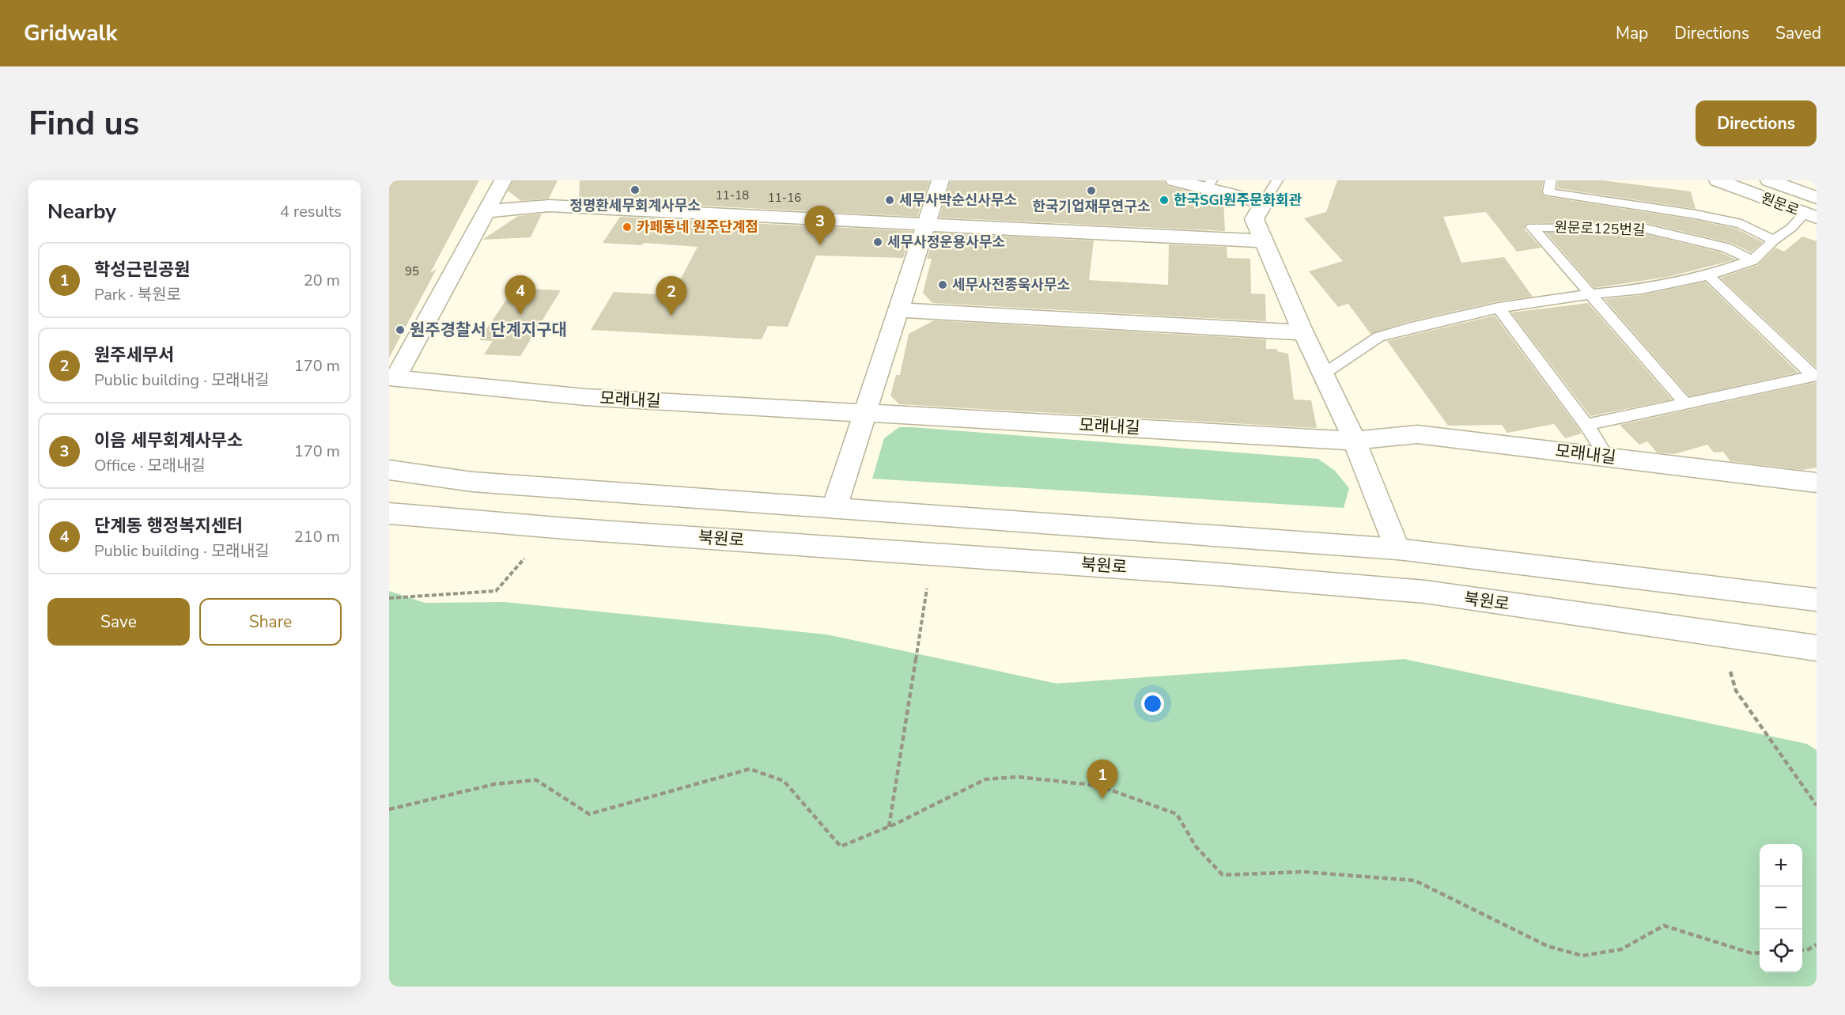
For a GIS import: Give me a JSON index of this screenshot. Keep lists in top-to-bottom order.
{
  "streets": {
    "street": ["원문로", "모래내길", "북원로"],
    "lane": ["원문로125번길"]
  },
  "places": [
    "정명환세무회계사무소",
    "한국기업재무연구소",
    "세무사박순신사무소",
    "한국SGI원주문화회관",
    "카페동네 원주단계점",
    "세무사정운용사무소",
    "세무사전종욱사무소",
    "원주경찰서 단계지구대"
  ],
  "house_numbers": ["11-18", "11-16", "95"],
  "page": {
    "header": "Gridwalk",
    "nav": ["Map", "Directions", "Saved"],
    "buttons": [
      "Directions",
      ["Save", "Share"]
    ],
    "title": "Find us",
    "heading": ["Nearby", "4 results"],
    "pins": [
      "3",
      "4",
      "2",
      "1"
    ],
    "list": [
      {
        "mark": "1",
        "name": "학성근린공원",
        "note": "Park · 북원로",
        "value": "20 m"
      },
      {
        "mark": "2",
        "name": "원주세무서",
        "note": "Public building · 모래내길",
        "value": "170 m"
      },
      {
        "mark": "3",
        "name": "이음 세무회계사무소",
        "note": "Office · 모래내길",
        "value": "170 m"
      },
      {
        "mark": "4",
        "name": "단계동 행정복지센터",
        "note": "Public building · 모래내길",
        "value": "210 m"
      }
    ],
    "map_buttons": ["+", "−"]
  }
}
